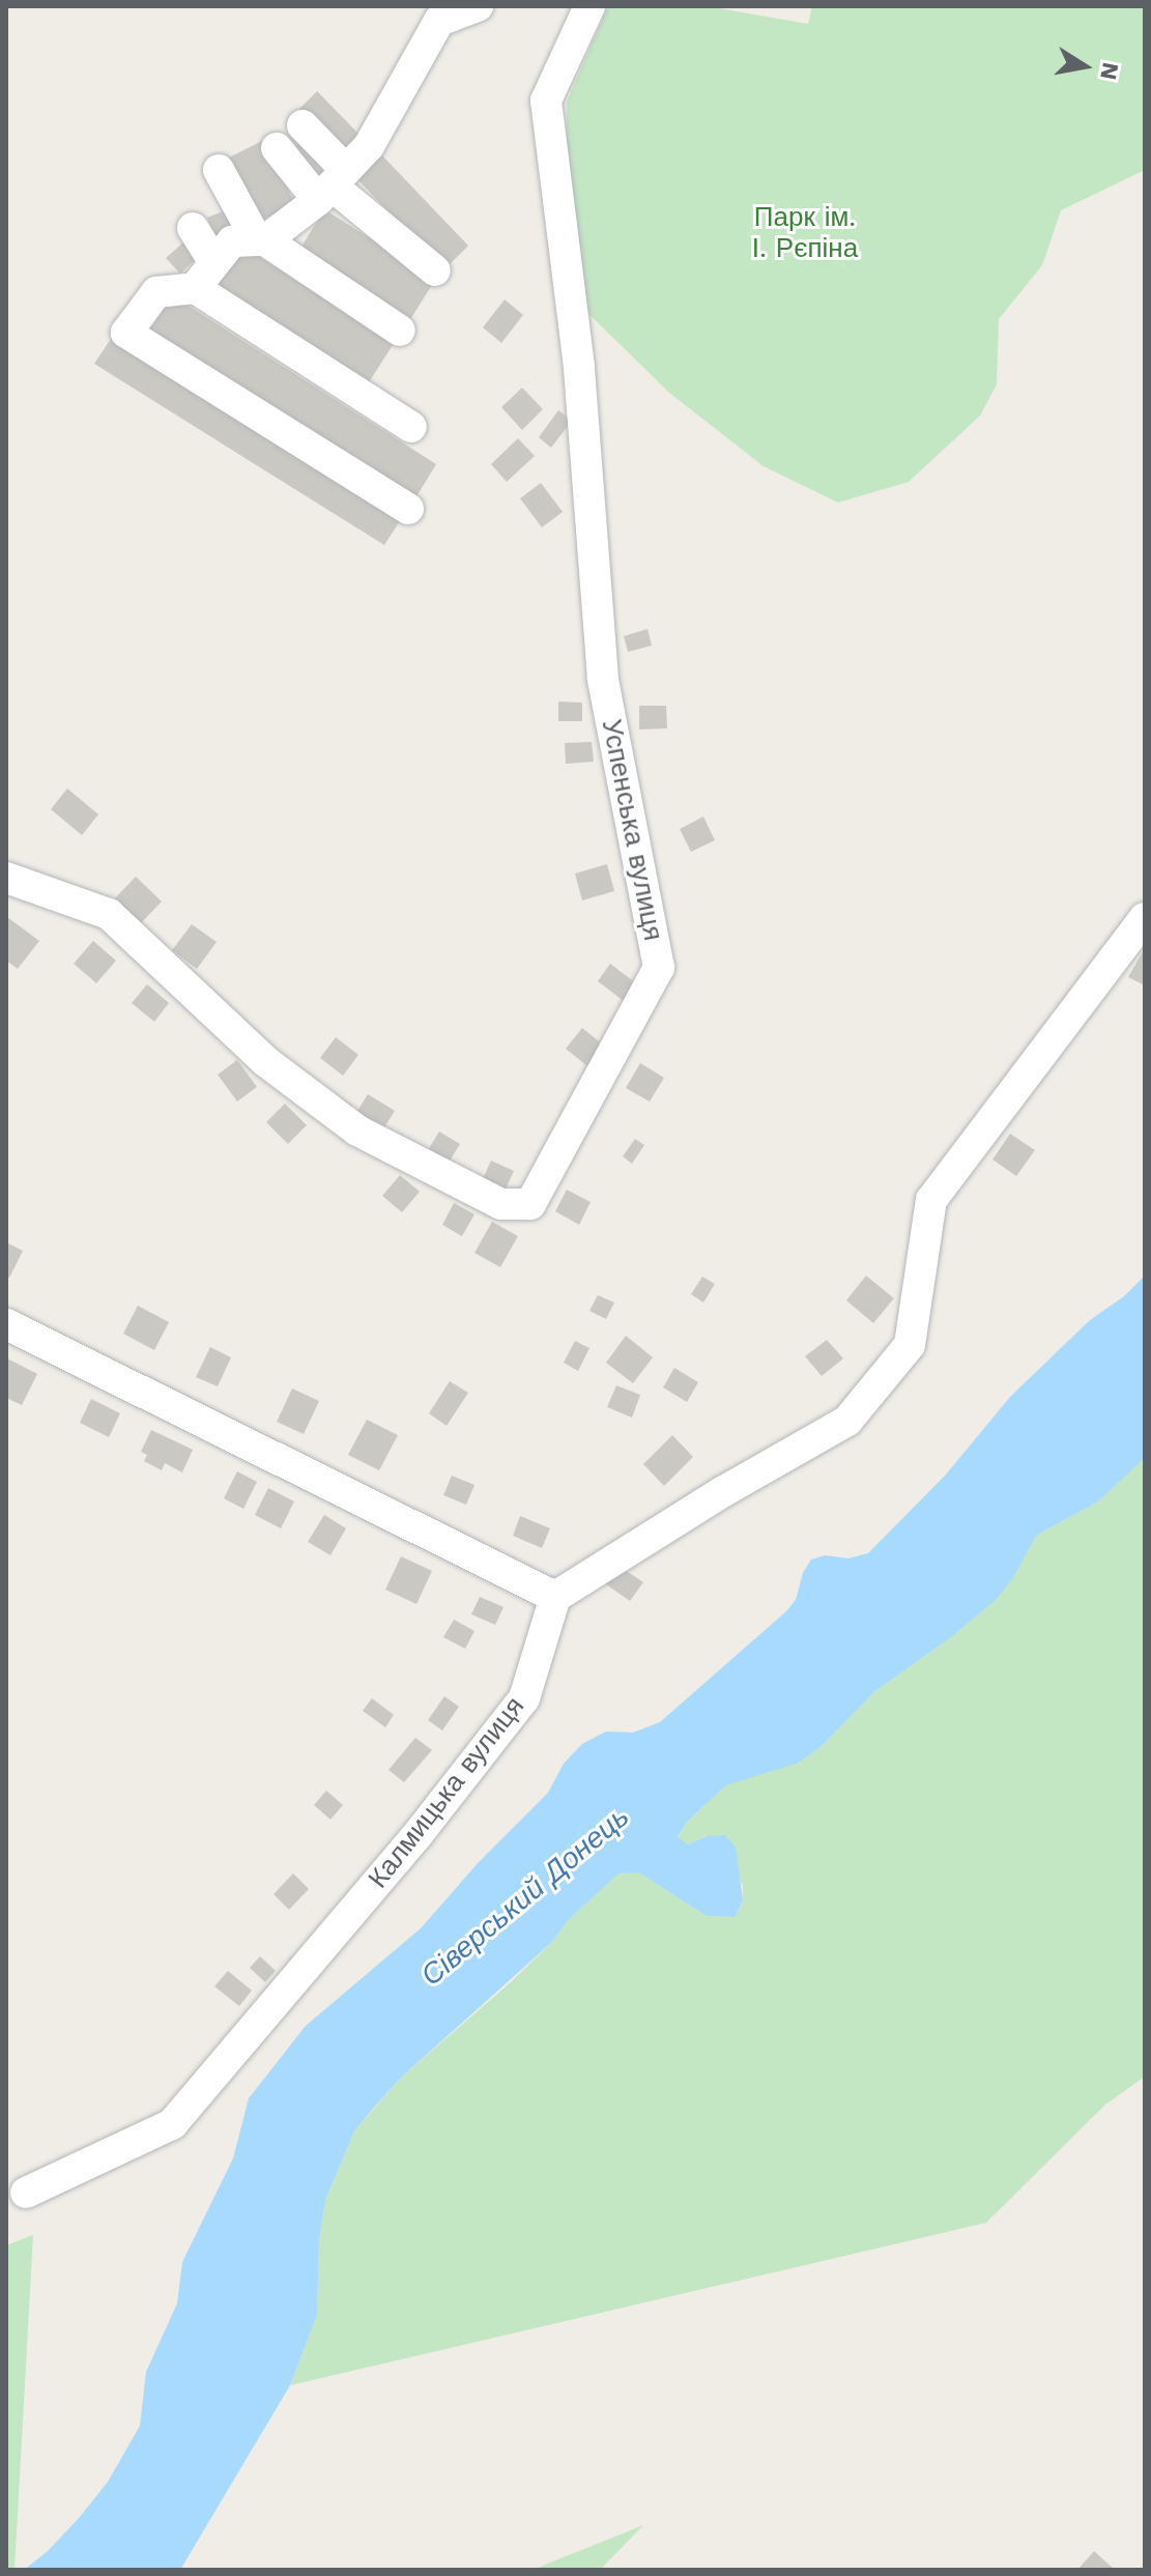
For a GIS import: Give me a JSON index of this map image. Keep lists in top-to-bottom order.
{
  "streets": {
    "street": ["Успенська вулиця", "Калмицька вулиця"]
  },
  "water": ["Сіверський Донець"],
  "parks": ["Парк ім. І. Рєпіна"],
  "north": "right"
}
